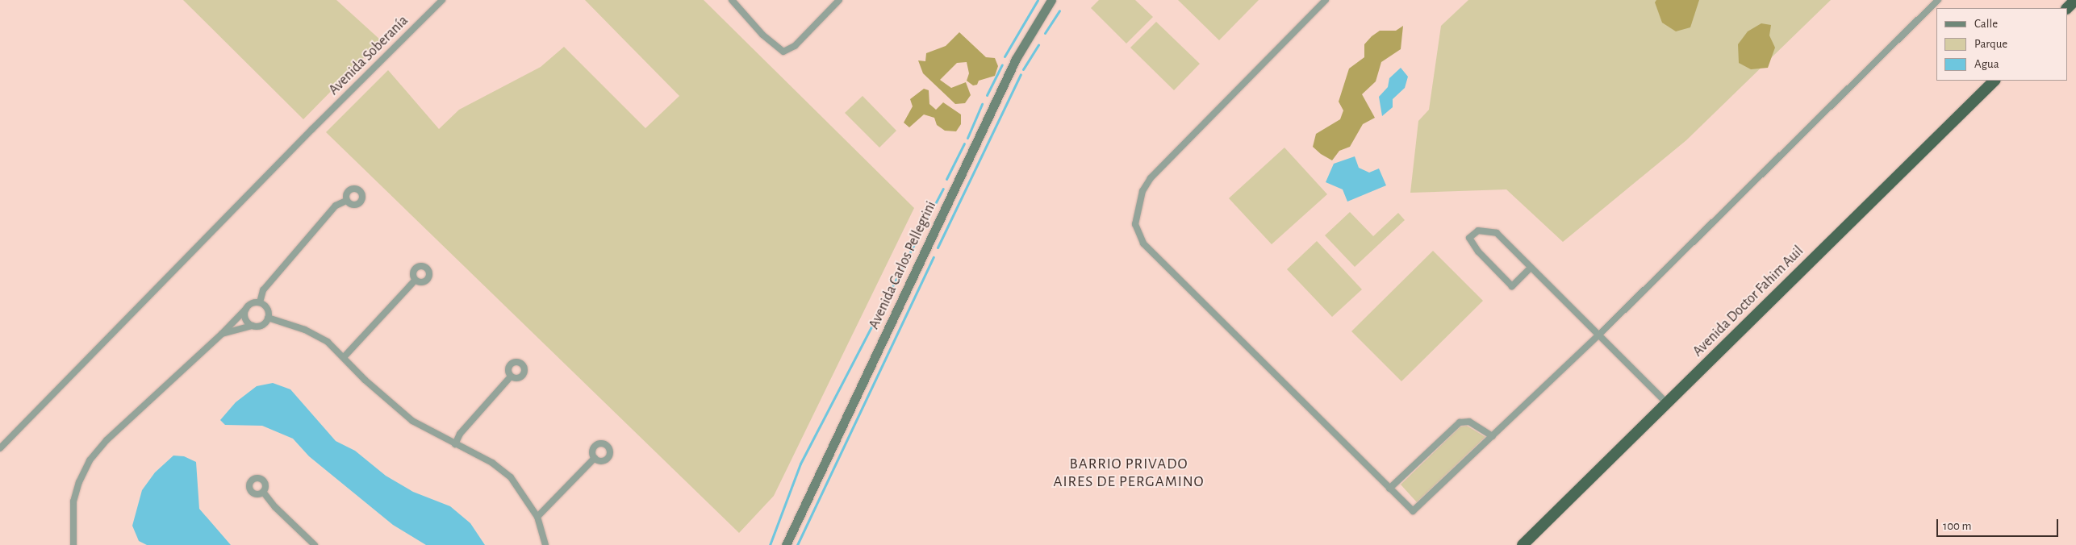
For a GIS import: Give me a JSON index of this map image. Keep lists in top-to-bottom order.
{
  "streets": {
    "highway": ["Avenida Doctor Fahim Auil"],
    "main road": ["Avenida Carlos Pellegrini"],
    "street": ["Avenida Soberanía"]
  },
  "districts": ["BARRIO PRIVADO AIRES DE PERGAMINO"],
  "legend": ["Calle", "Parque", "Agua"],
  "scale_bar": "100 m"
}
